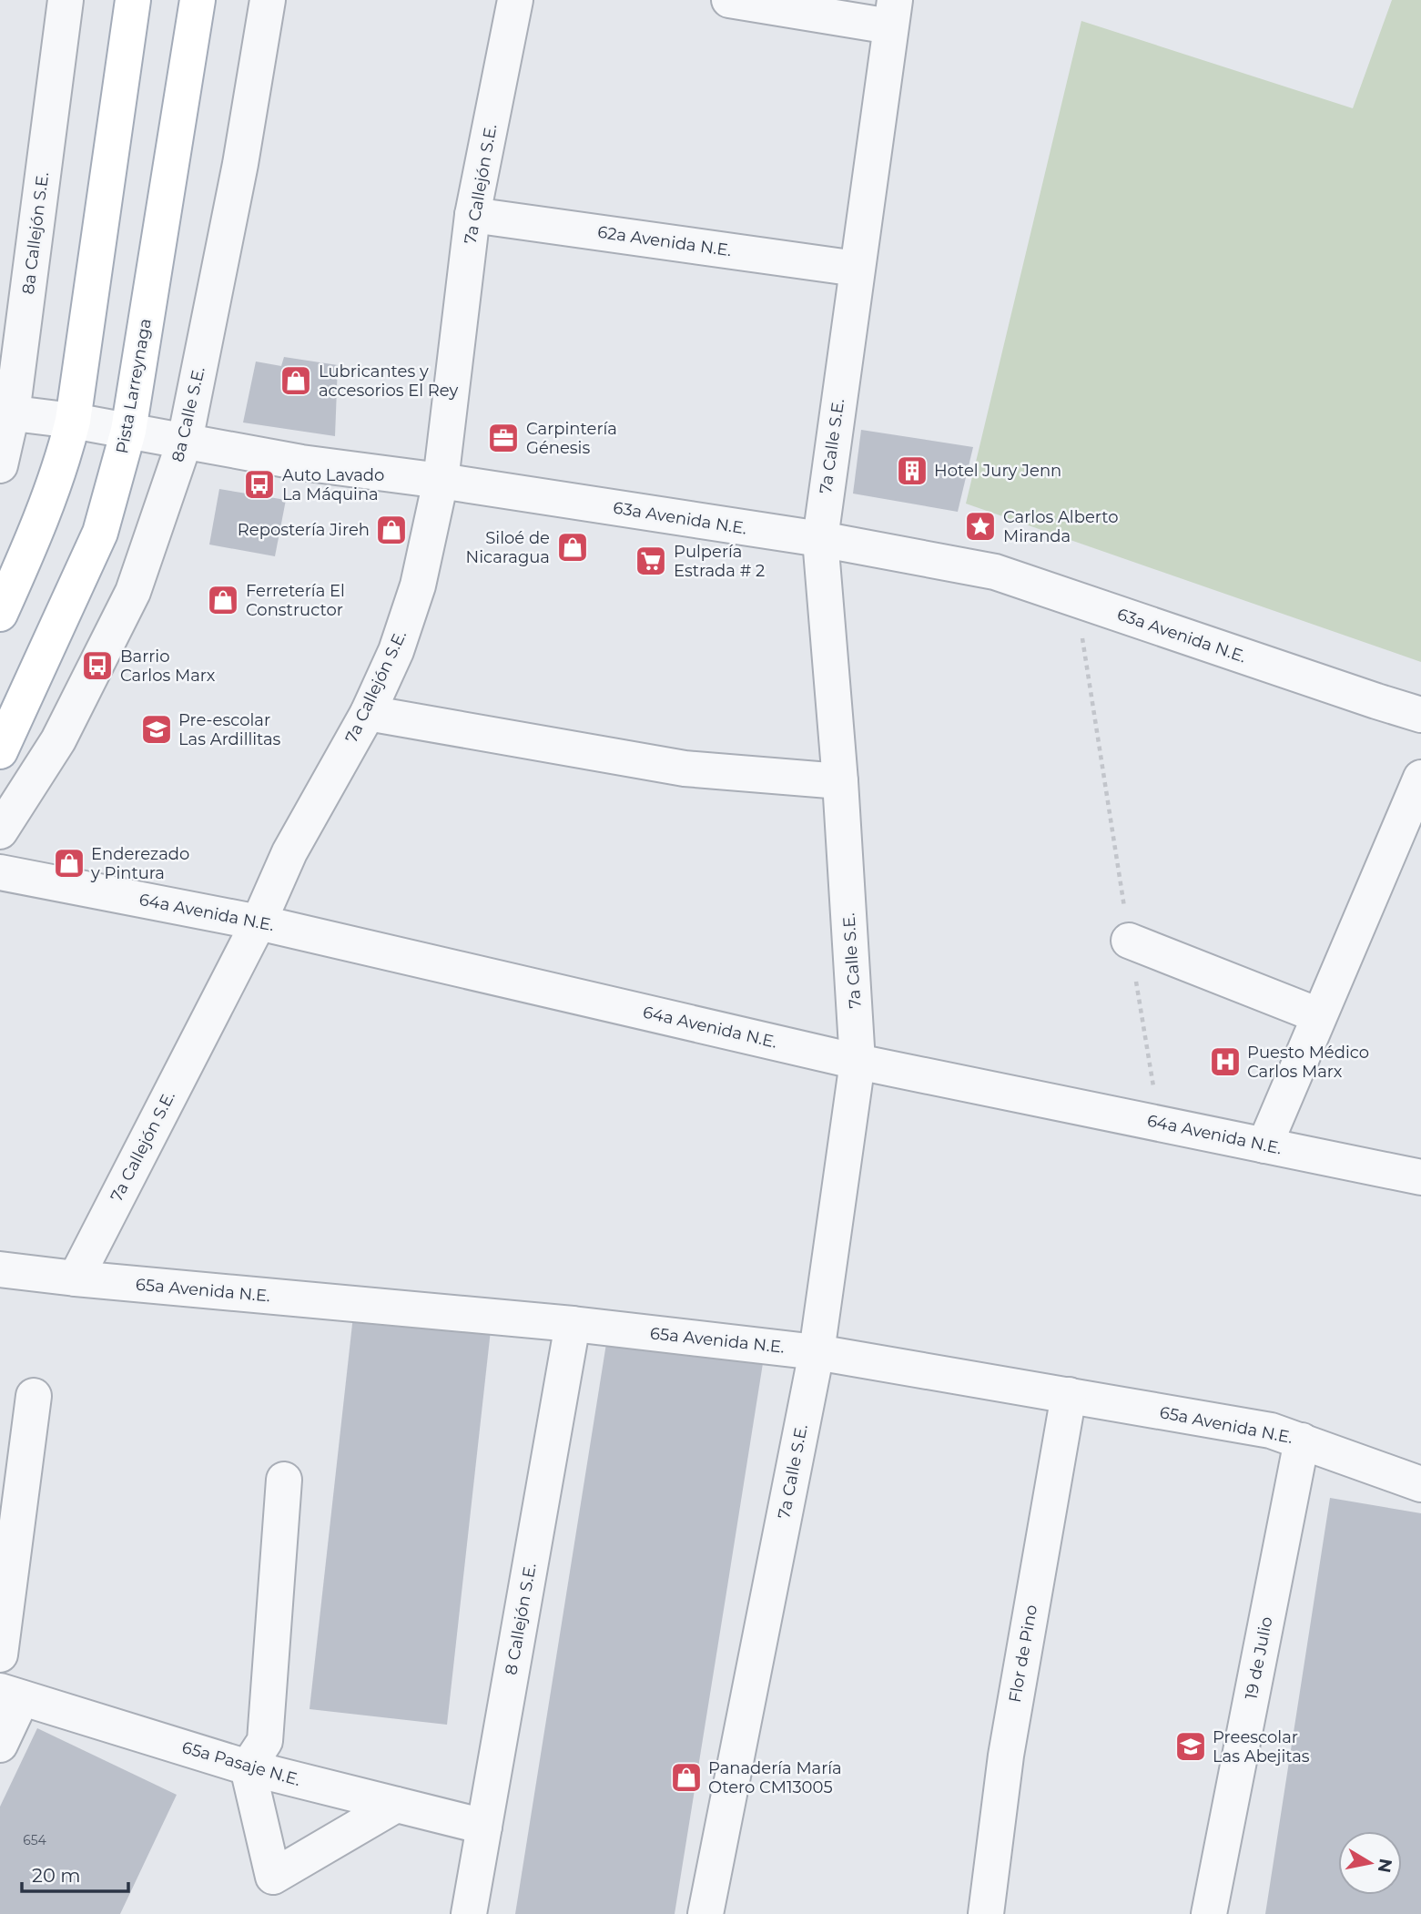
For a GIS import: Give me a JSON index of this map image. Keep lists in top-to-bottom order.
{
  "streets": {
    "main road": ["Pista Larreynaga"],
    "street": [
      "7a Callejón S.E.",
      "8a Callejón S.E.",
      "62a Avenida N.E.",
      "8a Calle S.E.",
      "7a Calle S.E.",
      "63a Avenida N.E.",
      "64a Avenida N.E.",
      "65a Avenida N.E.",
      "8 Callejón S.E.",
      "Flor de Pino",
      "19 de Julio",
      "65a Pasaje N.E."
    ]
  },
  "crossings": [
    ["7a Callejón S.E.", "62a Avenida N.E."],
    ["7a Callejón S.E.", "63a Avenida N.E."],
    ["7a Callejón S.E.", "64a Avenida N.E."],
    ["7a Callejón S.E.", "65a Avenida N.E."],
    ["62a Avenida N.E.", "7a Calle S.E."],
    ["Pista Larreynaga", "63a Avenida N.E."],
    ["8a Calle S.E.", "63a Avenida N.E."],
    ["7a Calle S.E.", "63a Avenida N.E."],
    ["7a Calle S.E.", "64a Avenida N.E."],
    ["7a Calle S.E.", "65a Avenida N.E."],
    ["65a Avenida N.E.", "8 Callejón S.E."],
    ["65a Avenida N.E.", "Flor de Pino"],
    ["65a Avenida N.E.", "19 de Julio"],
    ["8 Callejón S.E.", "65a Pasaje N.E."]
  ],
  "places": {
    "shop": [
      "Lubricantes y accesorios El Rey",
      "Repostería Jireh",
      "Siloé de Nicaragua",
      "Ferretería El Constructor",
      "Enderezado y Pintura",
      "Panadería María Otero CM13005"
    ],
    "office": ["Carpintería Génesis"],
    "building": ["Hotel Jury Jenn"],
    "bus stop": ["Auto Lavado La Máquina", "Barrio Carlos Marx"],
    "place": ["Carlos Alberto Miranda"],
    "supermarket": ["Pulpería Estrada # 2"],
    "school or university": ["Pre-escolar Las Ardillitas", "Preescolar Las Abejitas"],
    "hospital": ["Puesto Médico Carlos Marx"]
  },
  "house_numbers": ["654"],
  "scale_bar": "20 m",
  "north": "right"
}
